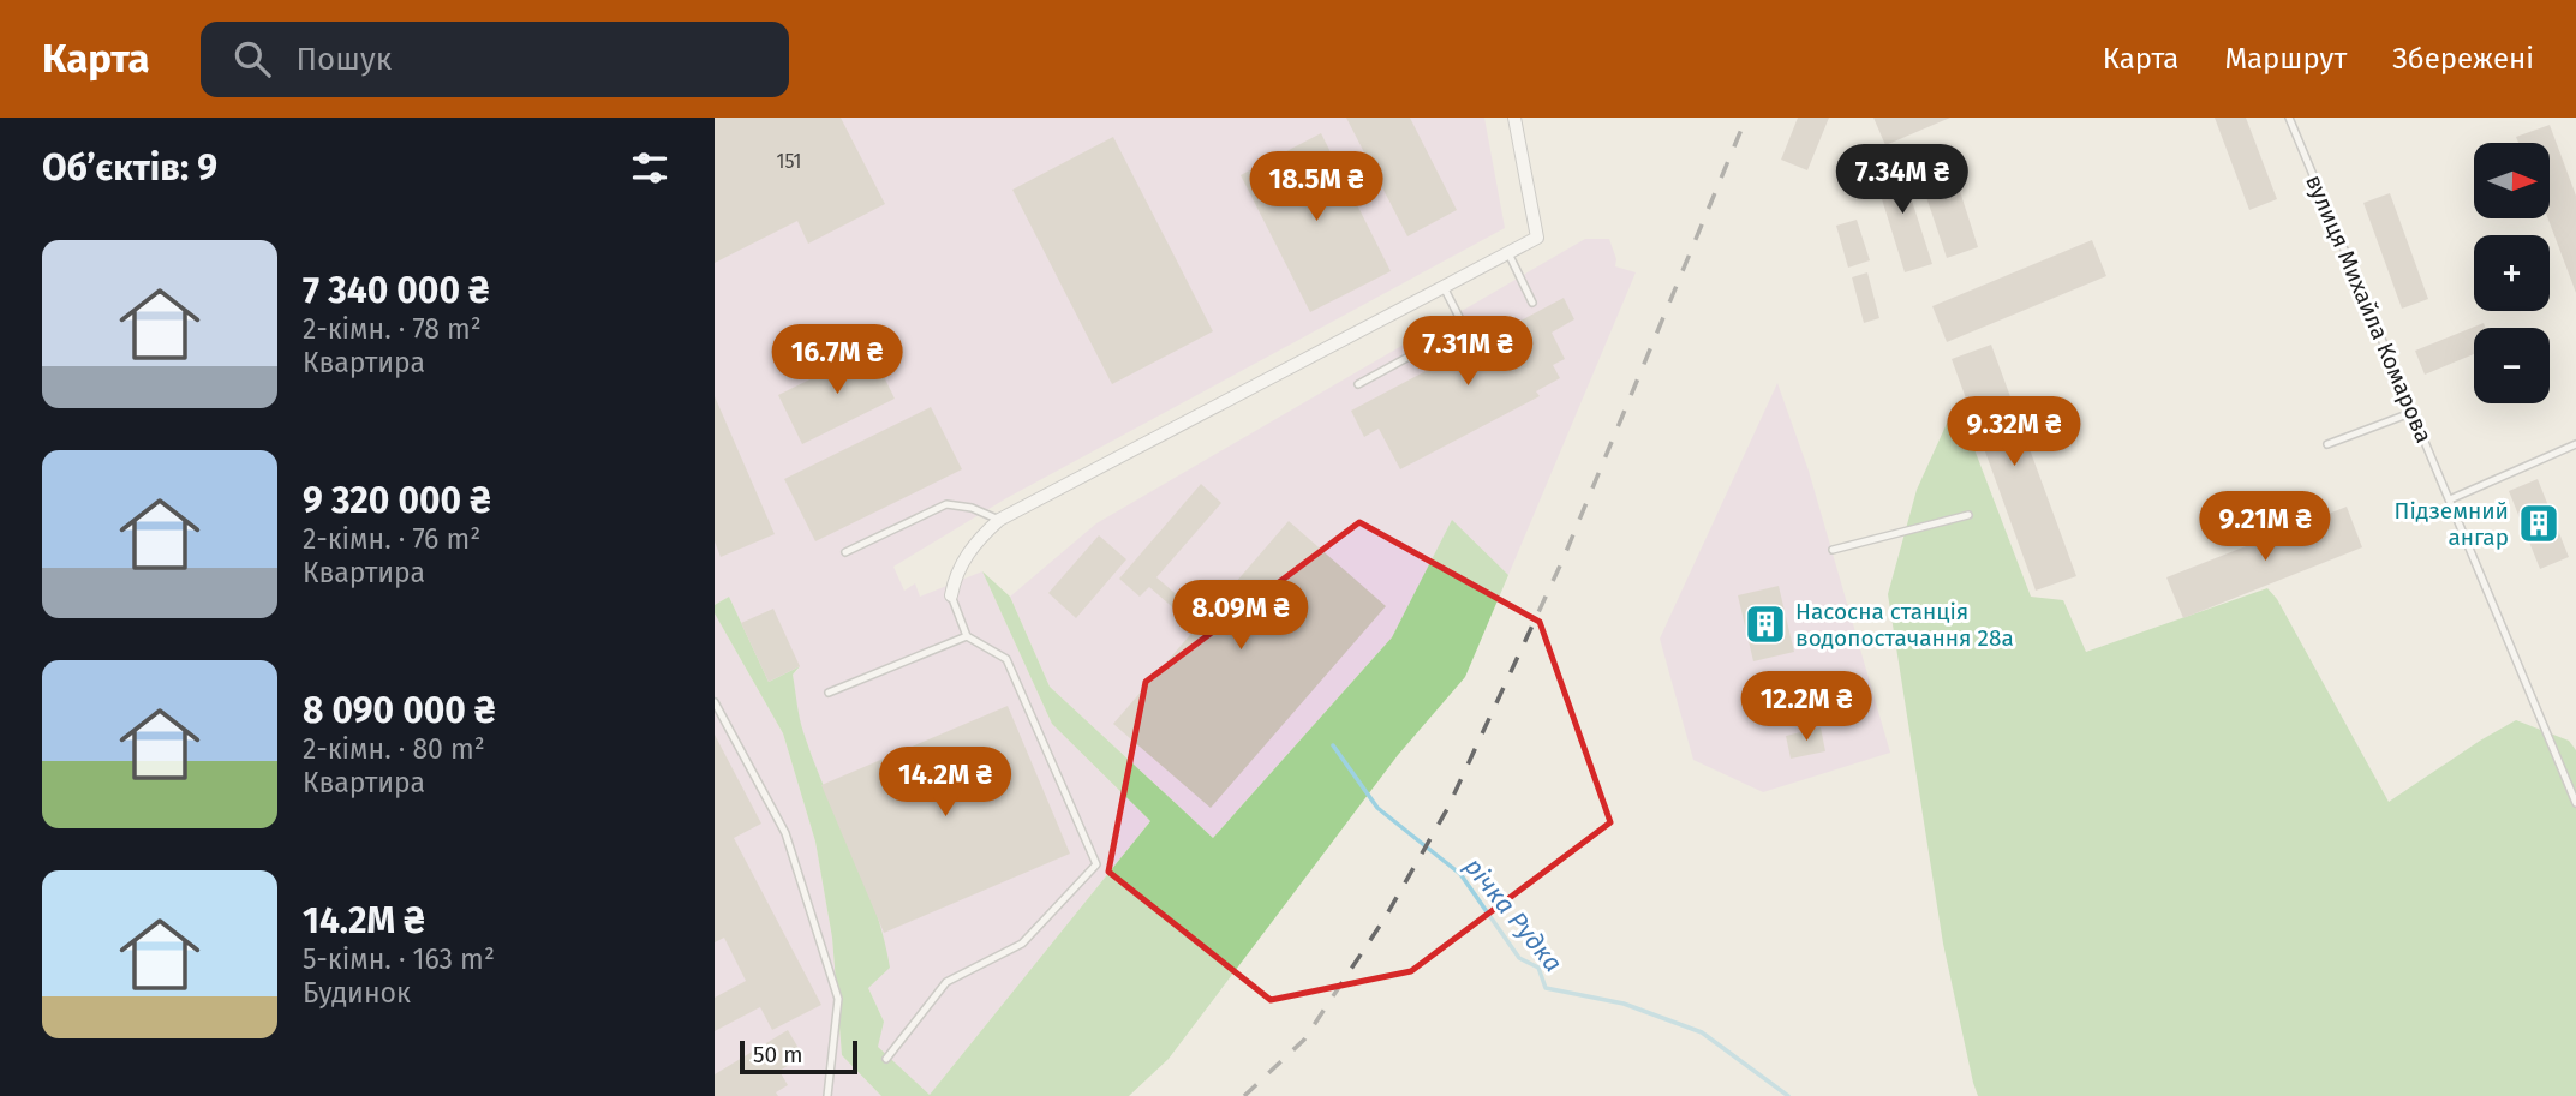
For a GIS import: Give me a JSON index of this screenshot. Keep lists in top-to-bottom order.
{
  "streets": {
    "lane": ["вулиця Михайла Комарова"]
  },
  "water": ["річка Рудка"],
  "places": {
    "building": ["Підземний ангар", "Насосна станція водопостачання 28а"]
  },
  "house_numbers": ["151"],
  "scale_bar": "50 m",
  "north": "right",
  "page": {
    "header": "Карта",
    "search": "Пошук",
    "nav": ["Карта", "Маршрут", "Збережені"],
    "heading": "Об’єктів: 9",
    "map_buttons": ["+", "−"],
    "price": [
      "7.34M ₴",
      "18.5M ₴",
      "7.31M ₴",
      "16.7M ₴",
      "9.32M ₴",
      "9.21M ₴",
      "8.09M ₴",
      "12.2M ₴",
      "14.2M ₴"
    ],
    "list": [
      {
        "name": "7 340 000 ₴",
        "note": "2-кімн. · 78 m² · Квартира"
      },
      {
        "name": "9 320 000 ₴",
        "note": "2-кімн. · 76 m² · Квартира"
      },
      {
        "name": "8 090 000 ₴",
        "note": "2-кімн. · 80 m² · Квартира"
      },
      {
        "name": "14.2M ₴",
        "note": "5-кімн. · 163 m² · Будинок"
      }
    ],
    "scale": "50 m"
  }
}
